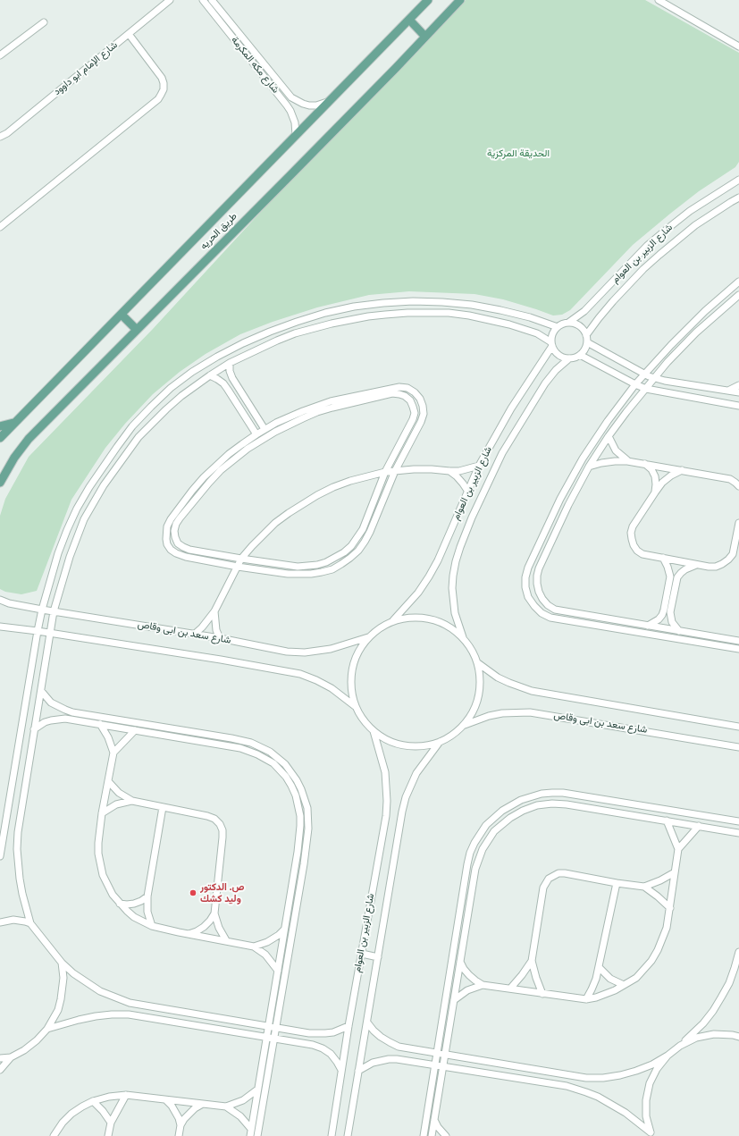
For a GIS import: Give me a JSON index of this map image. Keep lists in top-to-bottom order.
{
  "streets": {
    "main road": ["طريق الحريه"],
    "street": [
      "شارع مكه المكرمة",
      "شارع الإمام ابو داوود",
      "شارع الزبير بن العوام",
      "شارع سعد بن ابى وقاص"
    ]
  },
  "crossings": [
    ["شارع مكه المكرمة", "طريق الحريه"]
  ],
  "parks": ["الحديقة المركزية"],
  "places": ["ص. الدكتور وليد كشك"]
}
